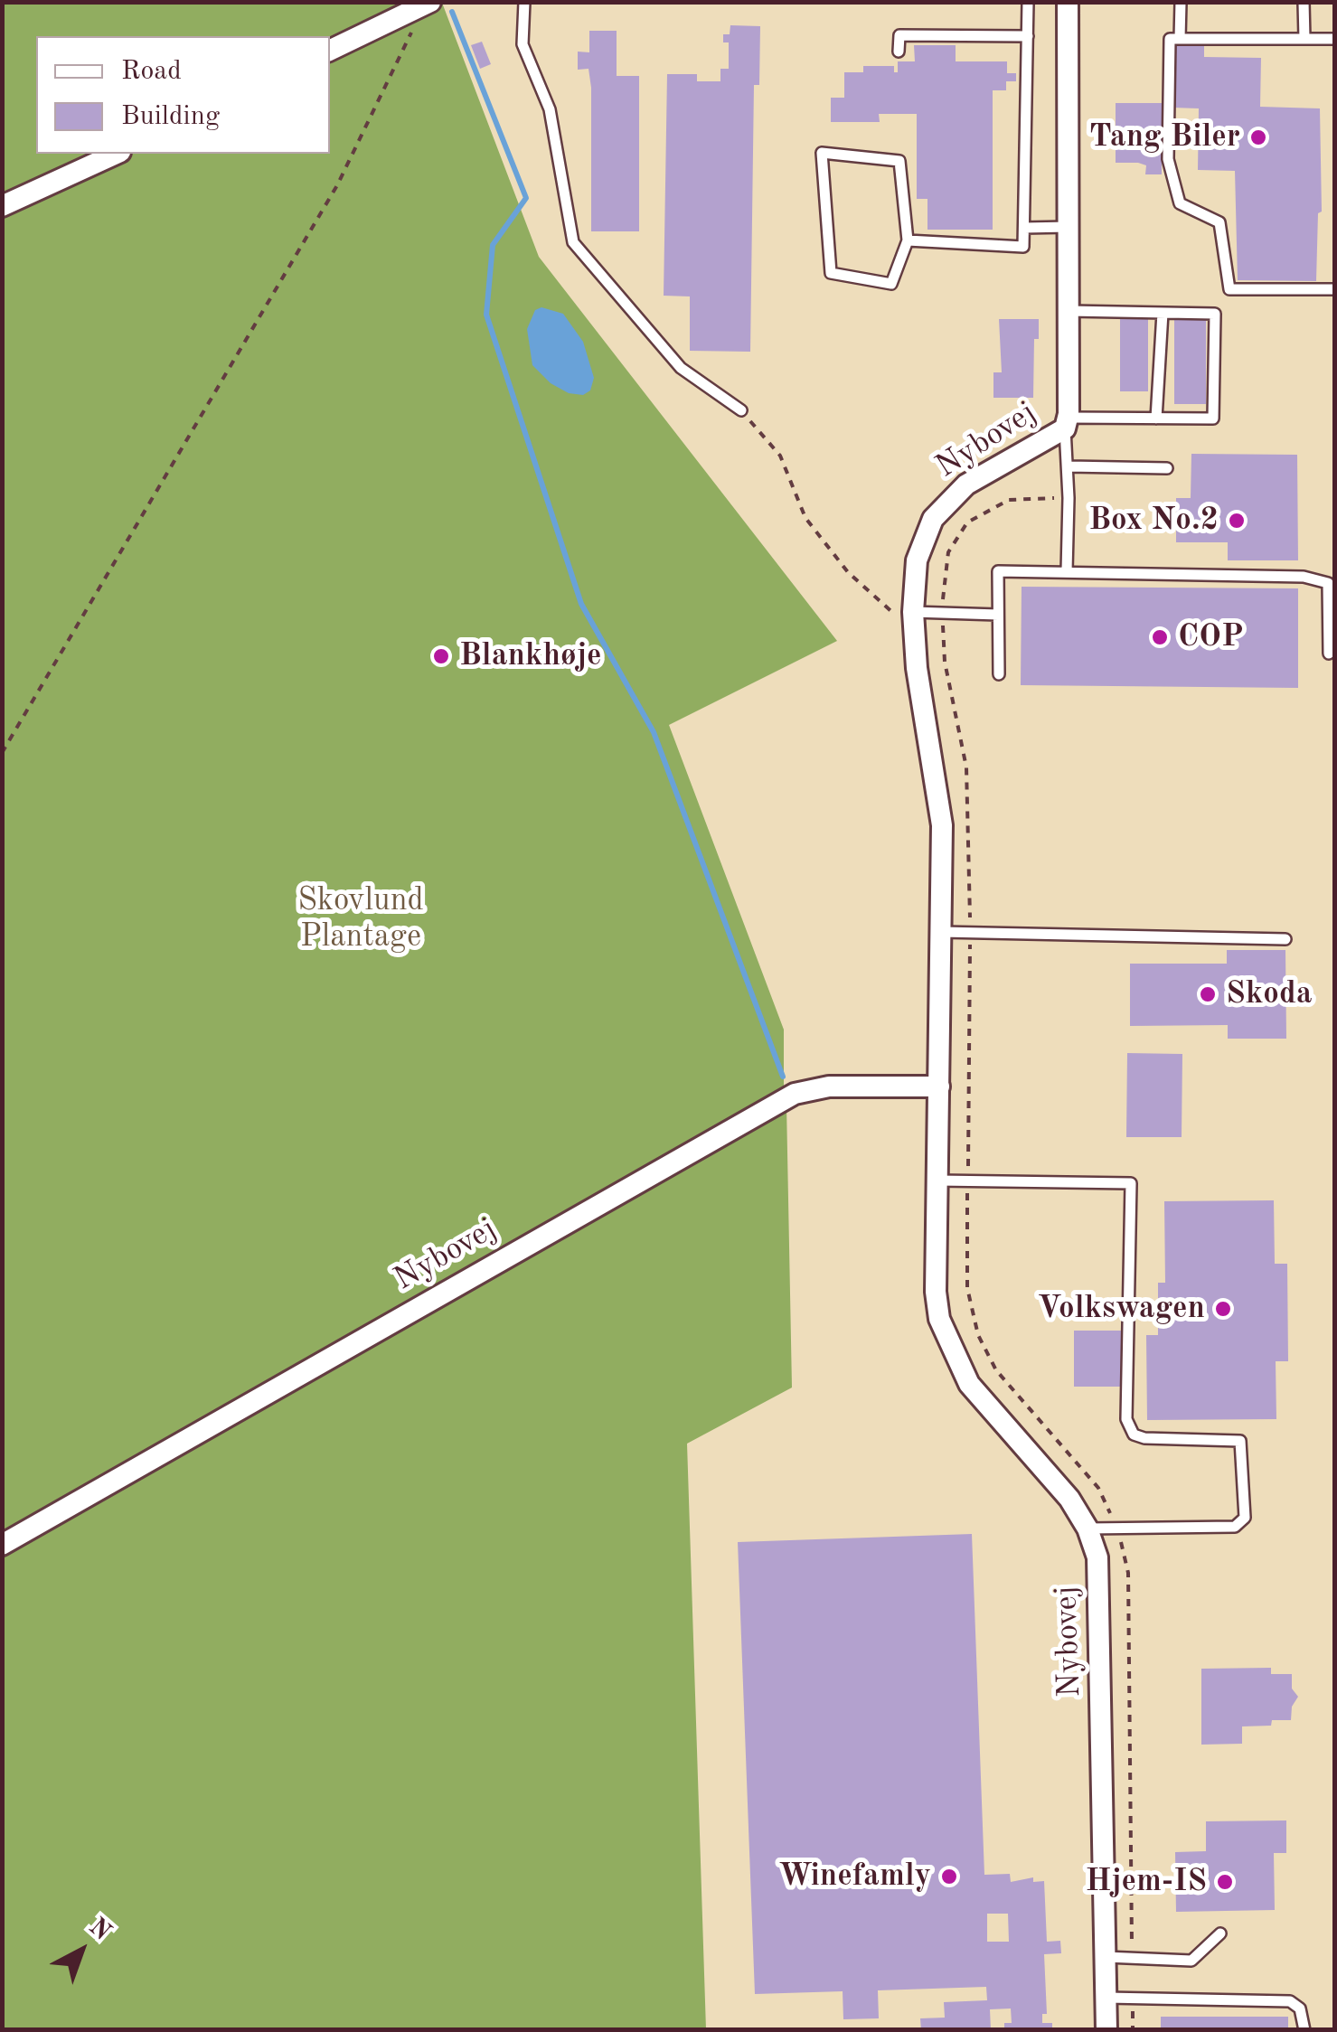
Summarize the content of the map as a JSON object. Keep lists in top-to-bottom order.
{
  "streets": {
    "street": ["Nybovej"]
  },
  "parks": ["Skovlund Plantage"],
  "places": [
    "Tang Biler",
    "Box No.2",
    "COP",
    "Blankhøje",
    "Skoda",
    "Volkswagen",
    "Winefamly",
    "Hjem-IS"
  ],
  "legend": ["Road", "Building"],
  "north": "top right"
}
